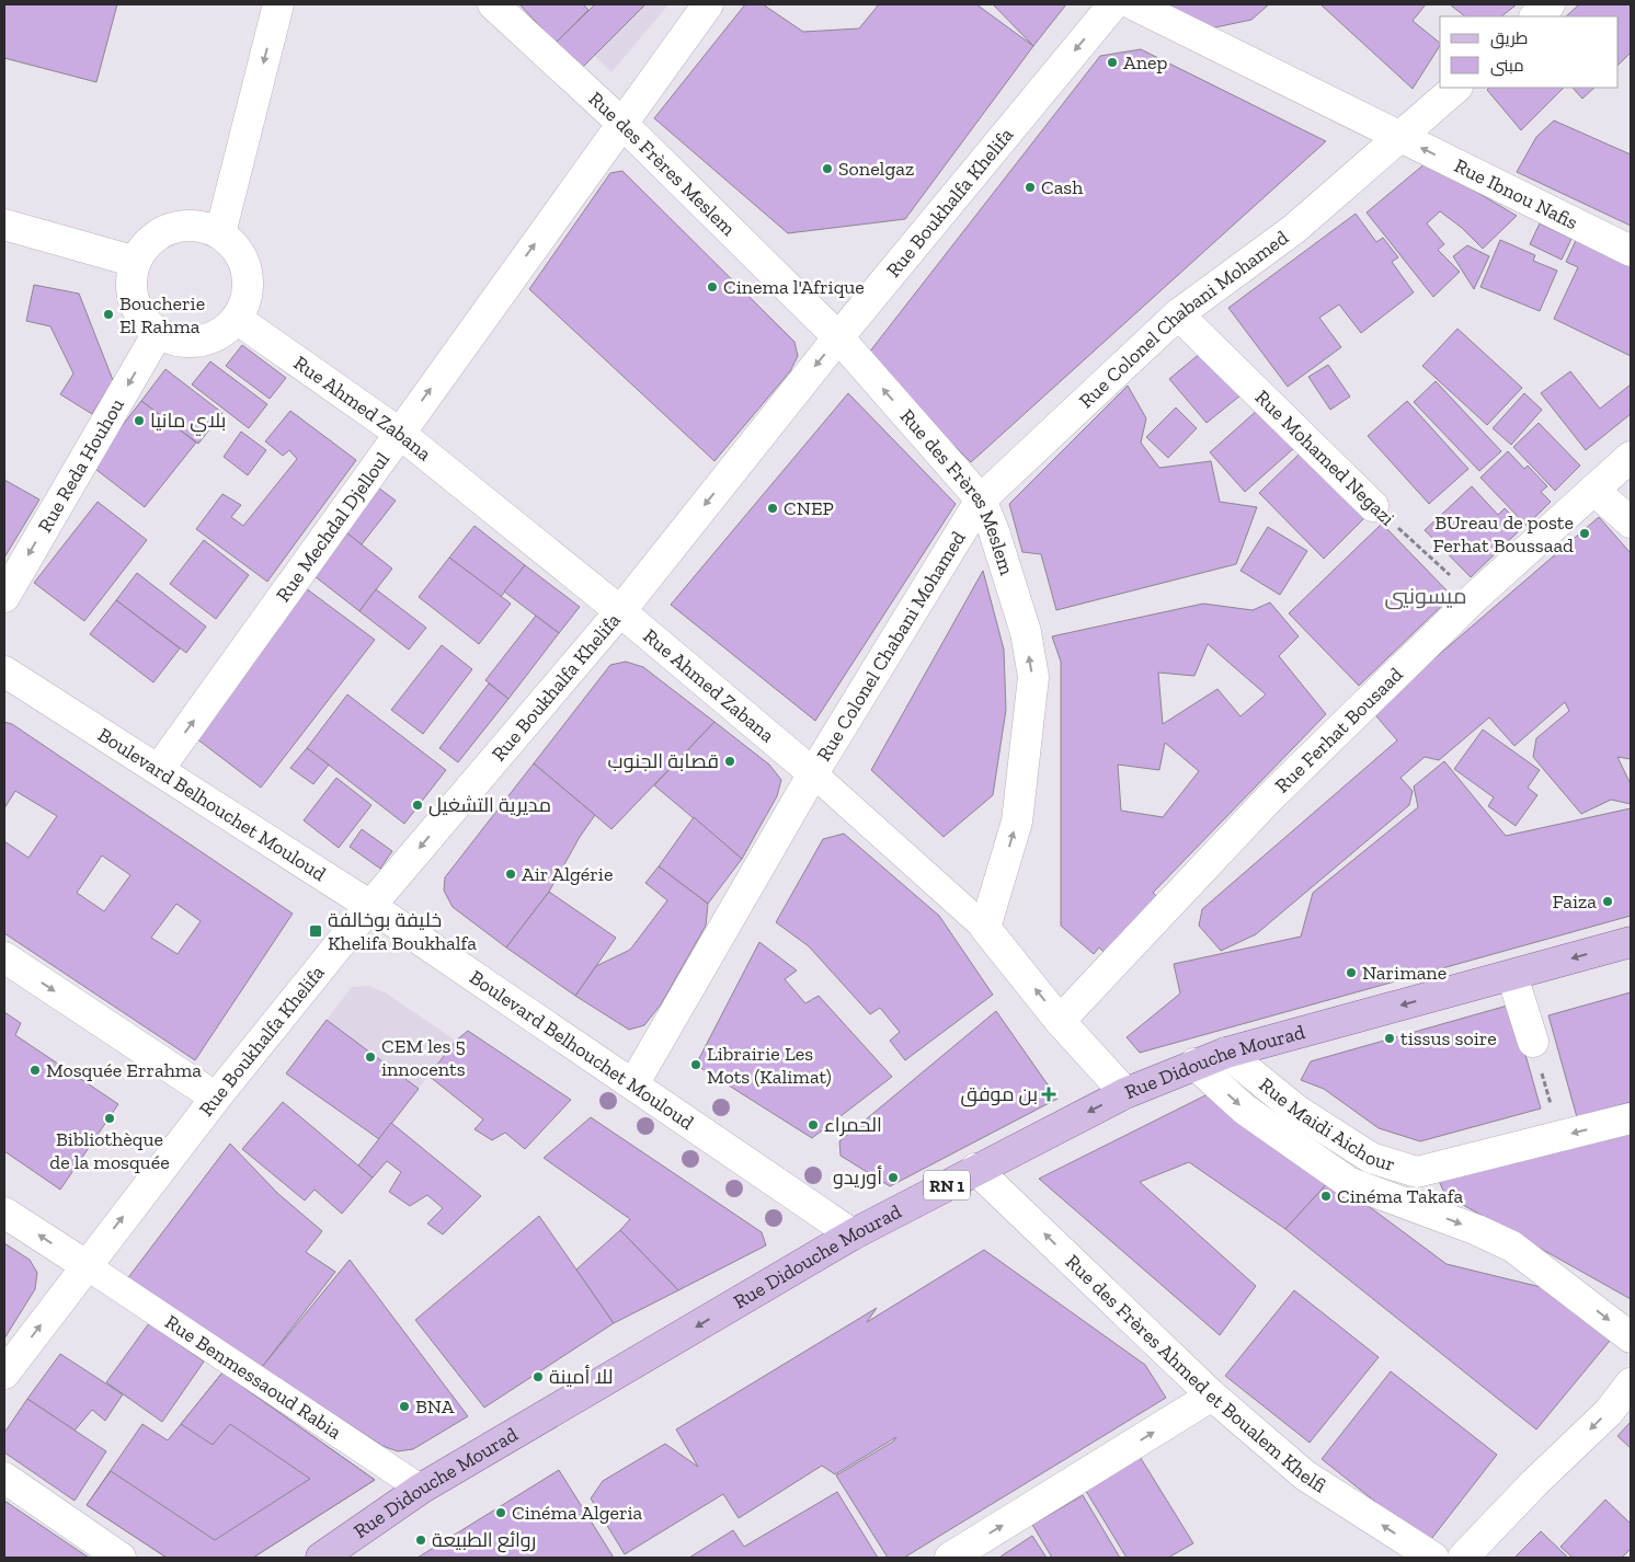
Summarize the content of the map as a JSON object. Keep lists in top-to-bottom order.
{
  "streets": {
    "main road": ["Rue Didouche Mourad", "RN 1"],
    "street": [
      "Rue des Frères Meslem",
      "Rue Ibnou Nafis",
      "Rue Boukhalfa Khelifa",
      "Rue Colonel Chabani Mohamed",
      "Rue Ahmed Zabana",
      "Rue Mohamed Negazi",
      "Rue Reda Houhou",
      "Rue Mechdal Djelloul",
      "Rue Ferhat Bousaad",
      "Boulevard Belhouchet Mouloud",
      "Rue Maidi Aichour",
      "Rue des Frères Ahmed et Boualem Khelfi",
      "Rue Benmessaoud Rabia"
    ]
  },
  "crossings": [
    ["Rue des Frères Meslem", "Rue Boukhalfa Khelifa"],
    ["Rue des Frères Meslem", "Rue Colonel Chabani Mohamed"],
    ["Rue des Frères Meslem", "Rue Ahmed Zabana"],
    ["Rue des Frères Meslem", "Rue Mechdal Djelloul"],
    ["Rue Ibnou Nafis", "Rue Colonel Chabani Mohamed"],
    ["Rue Boukhalfa Khelifa", "Rue Ahmed Zabana"],
    ["Rue Boukhalfa Khelifa", "Boulevard Belhouchet Mouloud"],
    ["Rue Boukhalfa Khelifa", "Rue Benmessaoud Rabia"],
    ["Rue Colonel Chabani Mohamed", "Rue Ahmed Zabana"],
    ["Rue Colonel Chabani Mohamed", "Rue Mohamed Negazi"],
    ["Rue Colonel Chabani Mohamed", "Boulevard Belhouchet Mouloud"],
    ["Rue Ahmed Zabana", "Rue Reda Houhou"],
    ["Rue Ahmed Zabana", "Rue Mechdal Djelloul"],
    ["Rue Mohamed Negazi", "Rue Ferhat Bousaad"],
    ["Rue Mechdal Djelloul", "Boulevard Belhouchet Mouloud"],
    ["Boulevard Belhouchet Mouloud", "Rue Didouche Mourad"],
    ["Rue Didouche Mourad", "Rue Maidi Aichour"],
    ["Rue Didouche Mourad", "Rue des Frères Ahmed et Boualem Khelfi"],
    ["Rue Didouche Mourad", "Rue Benmessaoud Rabia"]
  ],
  "one_way": [
    "Rue des Frères Meslem",
    "Rue Ibnou Nafis",
    "Rue Reda Houhou",
    "Rue Mechdal Djelloul",
    "Rue Didouche Mourad"
  ],
  "districts": ["ميسونيي"],
  "places": {
    "other": [
      "Anep",
      "Sonelgaz",
      "Cash",
      "Cinema l'Afrique",
      "Boucherie El Rahma",
      "بلاي مانيا",
      "CNEP",
      "BUreau de poste Ferhat Boussaad",
      "قصابة الجنوب",
      "مديرية التشغيل",
      "Air Algérie",
      "Faiza",
      "Narimane",
      "tissus soire",
      "CEM les 5 innocents",
      "Librairie Les Mots (Kalimat)",
      "Mosquée Errahma",
      "Bibliothèque de la mosquée",
      "الحمراء",
      "أوريدو",
      "Cinéma Takafa",
      "للا أمينة",
      "BNA",
      "Cinéma Algeria",
      "روائع الطبيعة"
    ],
    "transit": ["خليفة بوخالفة Khelifa Boukhalfa"],
    "health": ["بن موفق"]
  },
  "legend": ["طريق", "مبنى"]
}
